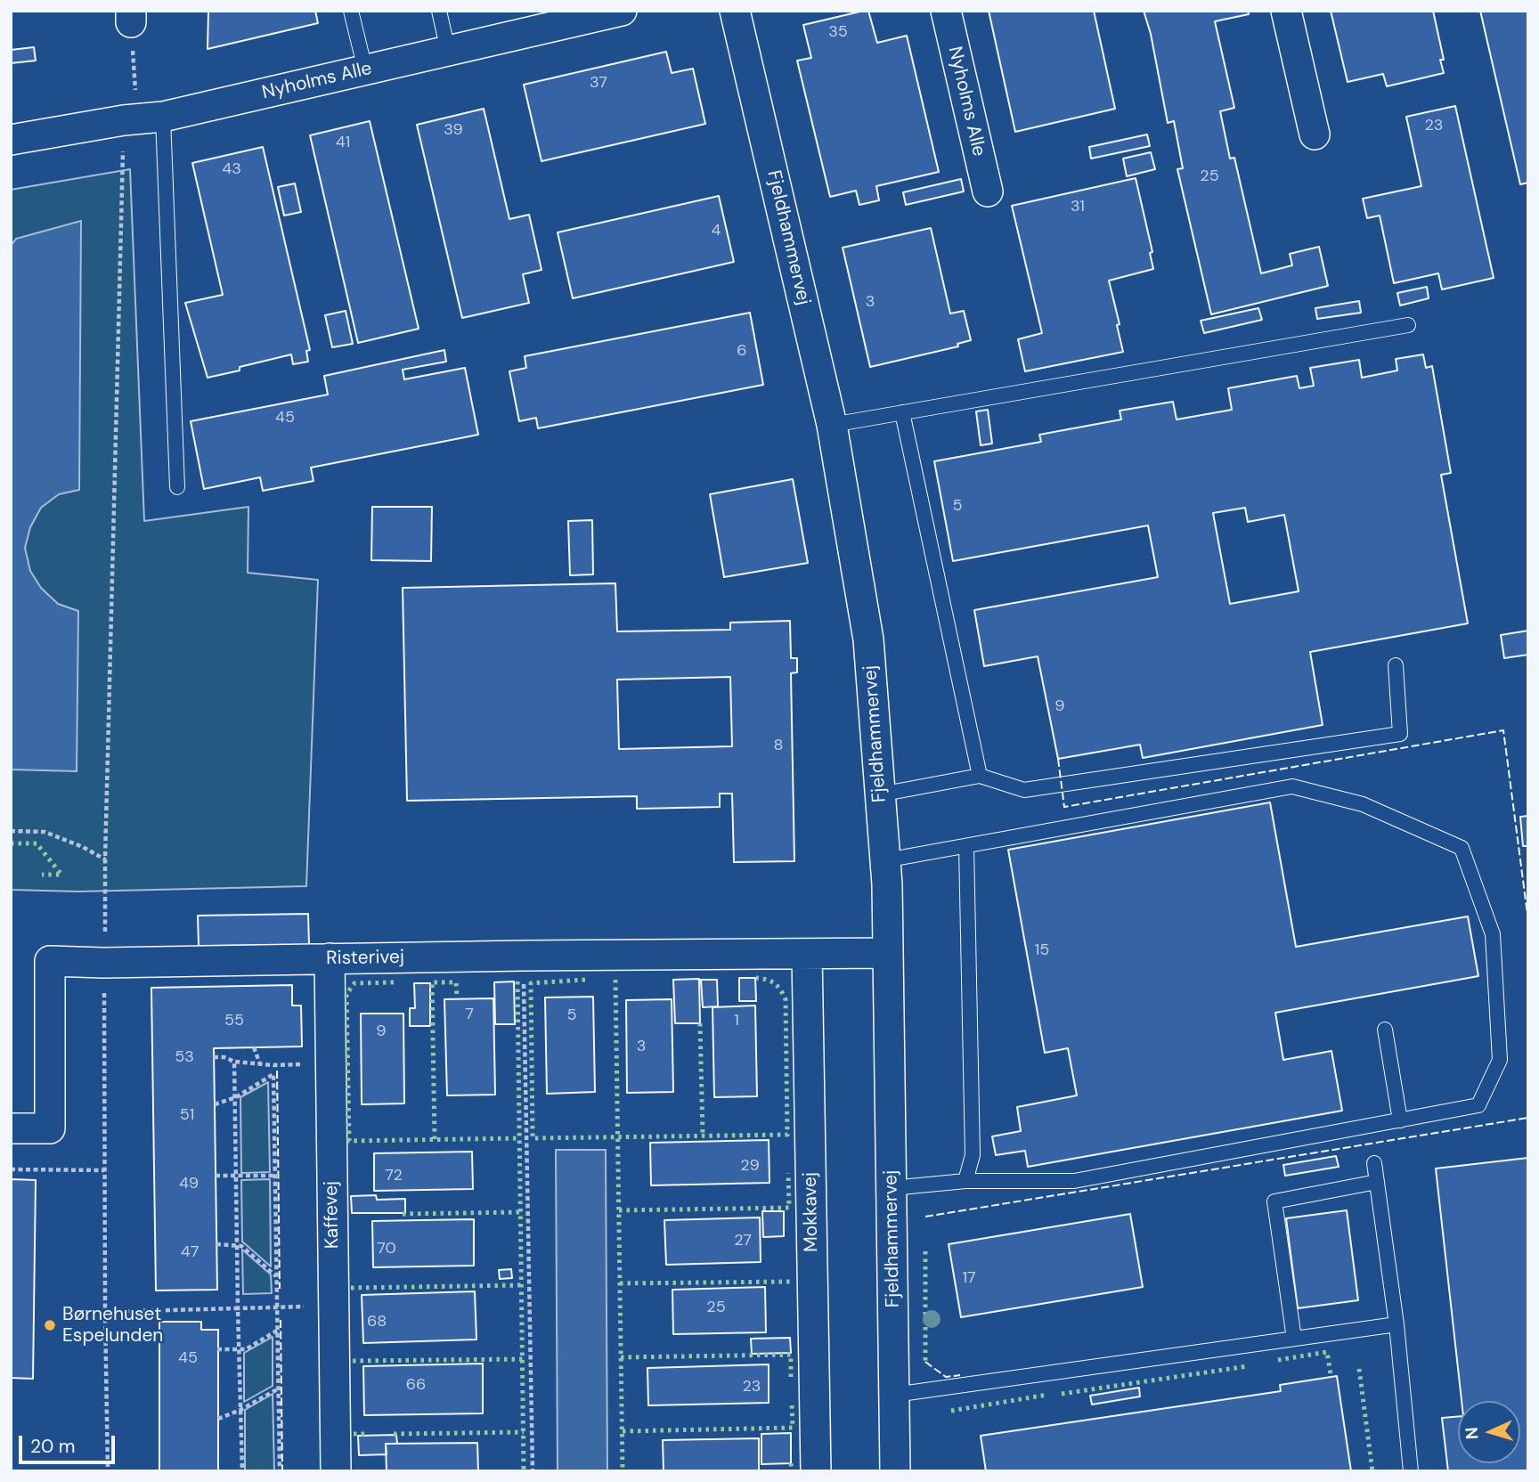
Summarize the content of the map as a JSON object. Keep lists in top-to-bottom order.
{
  "streets": {
    "street": [
      "Nyholms Alle",
      "Fjeldhammervej",
      "Risterivej",
      "Mokkavej",
      "Kaffevej"
    ]
  },
  "crossings": [
    ["Fjeldhammervej", "Risterivej"],
    ["Risterivej", "Mokkavej"],
    ["Risterivej", "Kaffevej"]
  ],
  "places": ["Børnehuset Espelunden"],
  "house_numbers": [
    "35",
    "37",
    "23",
    "39",
    "41",
    "43",
    "25",
    "31",
    "4",
    "3",
    "6",
    "45",
    "5",
    "9",
    "8",
    "15",
    "7",
    "5",
    "55",
    "1",
    "9",
    "3",
    "53",
    "51",
    "29",
    "72",
    "49",
    "27",
    "70",
    "47",
    "17",
    "25",
    "68",
    "45",
    "66",
    "23"
  ],
  "scale_bar": "20 m",
  "north": "left"
}
